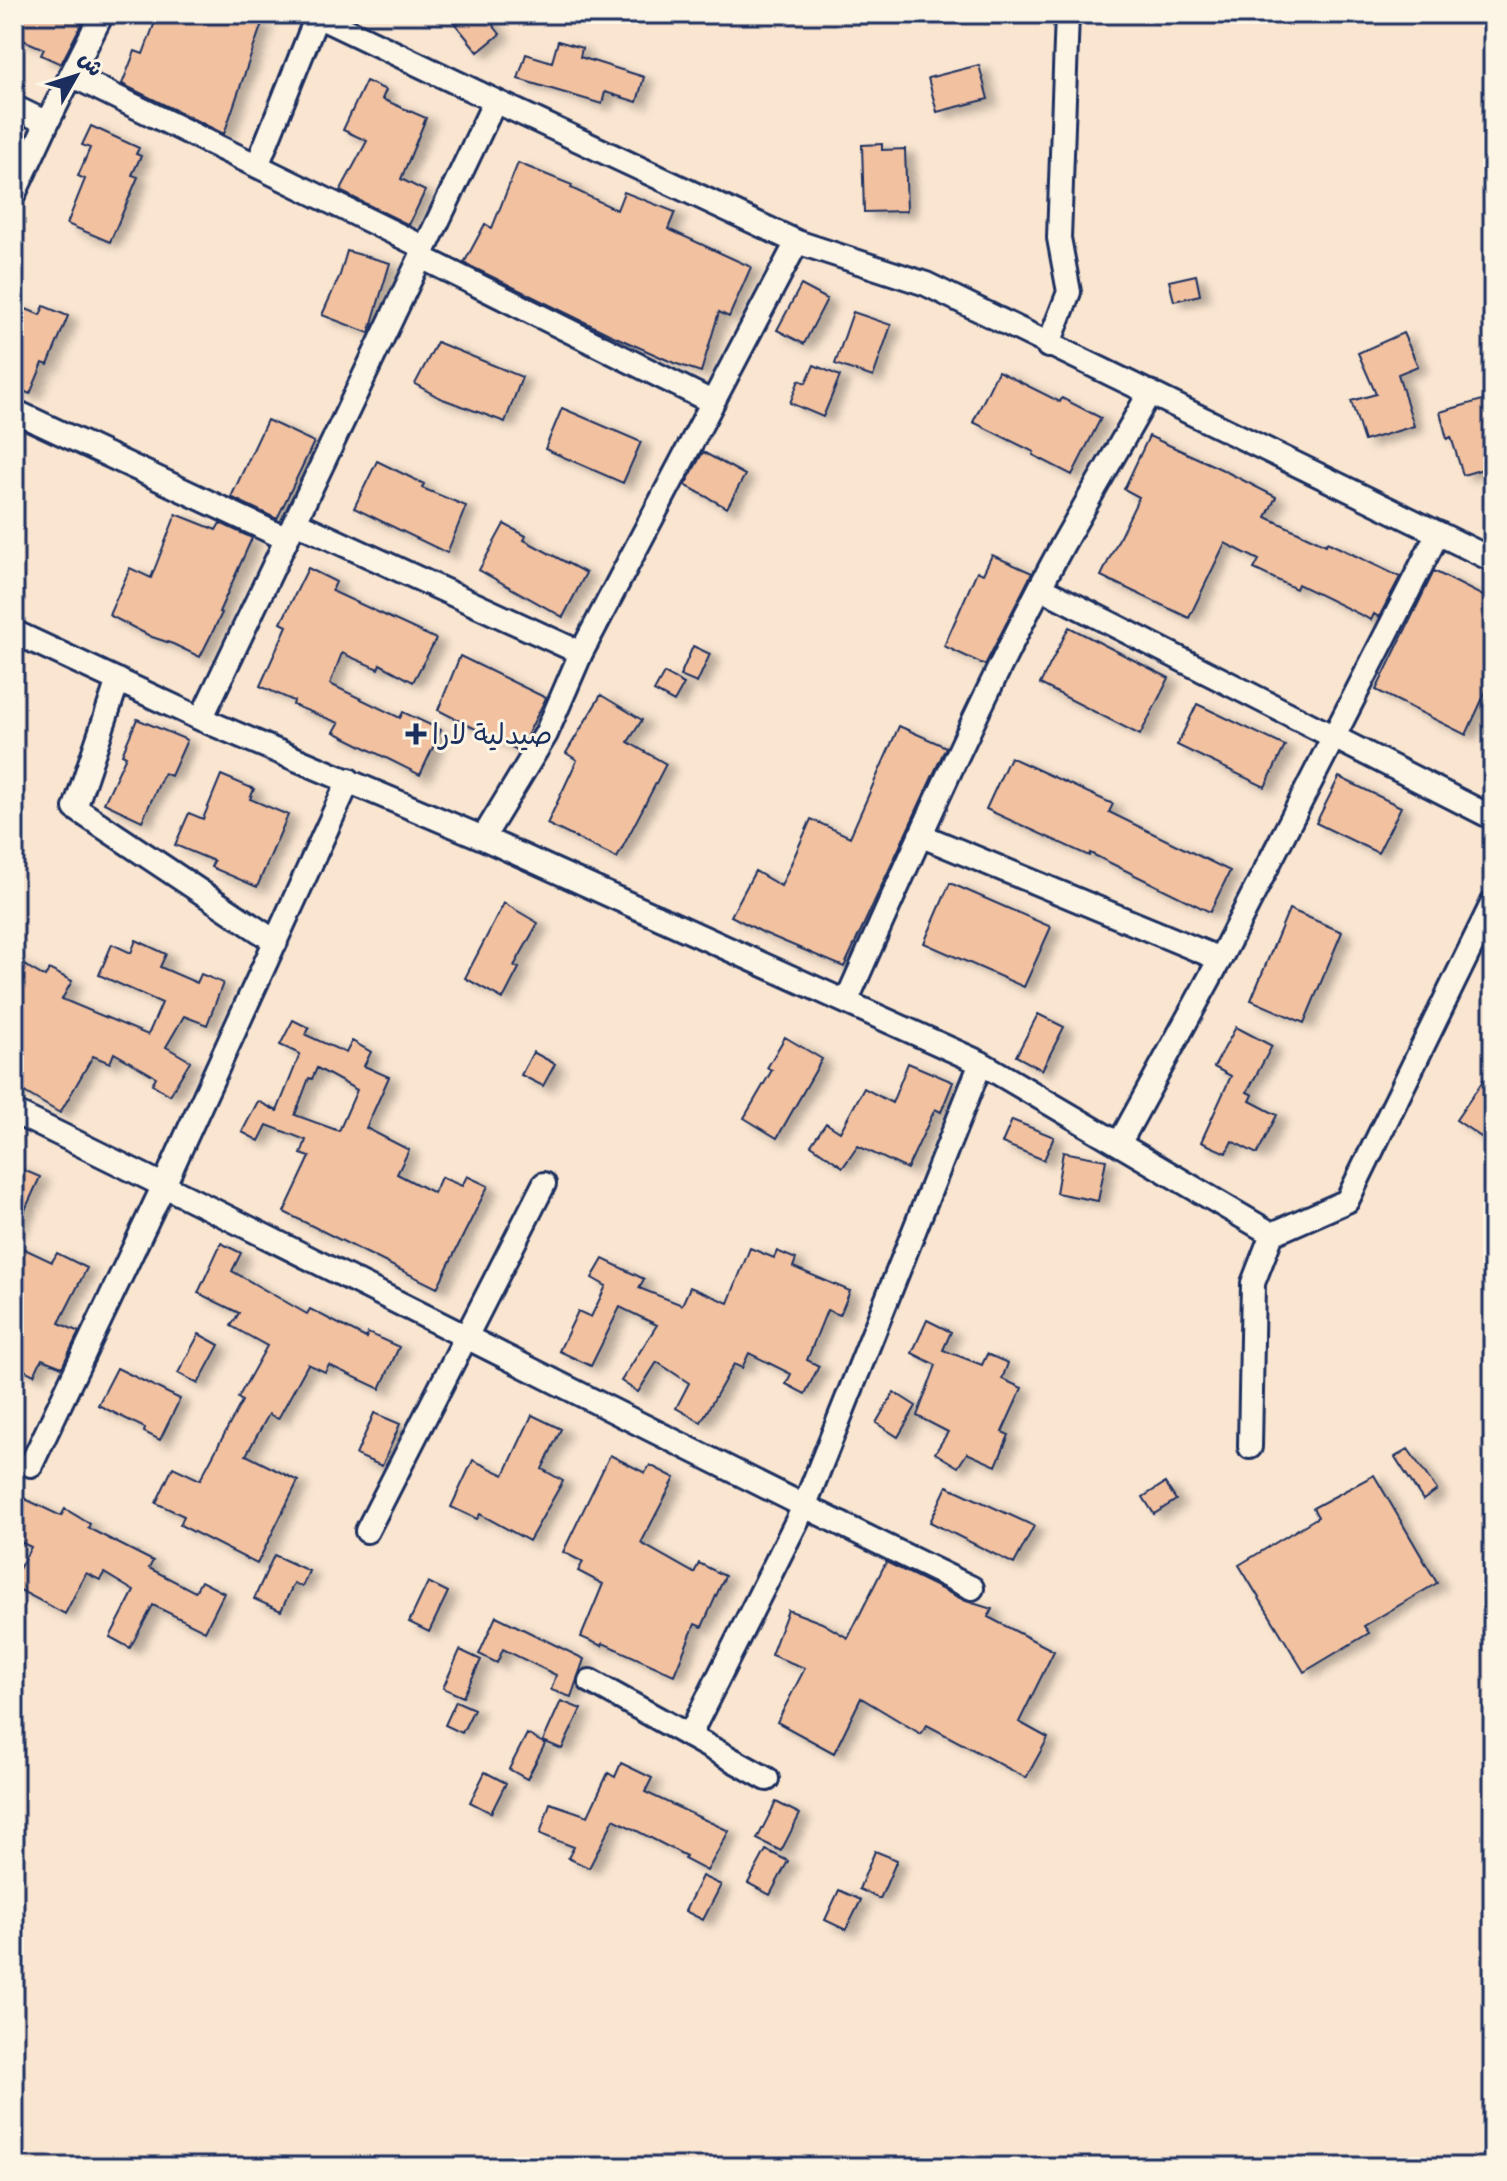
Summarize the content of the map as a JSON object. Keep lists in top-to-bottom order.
{
  "places": {
    "health": ["صيدلية لارا"]
  },
  "north": "top right"
}
